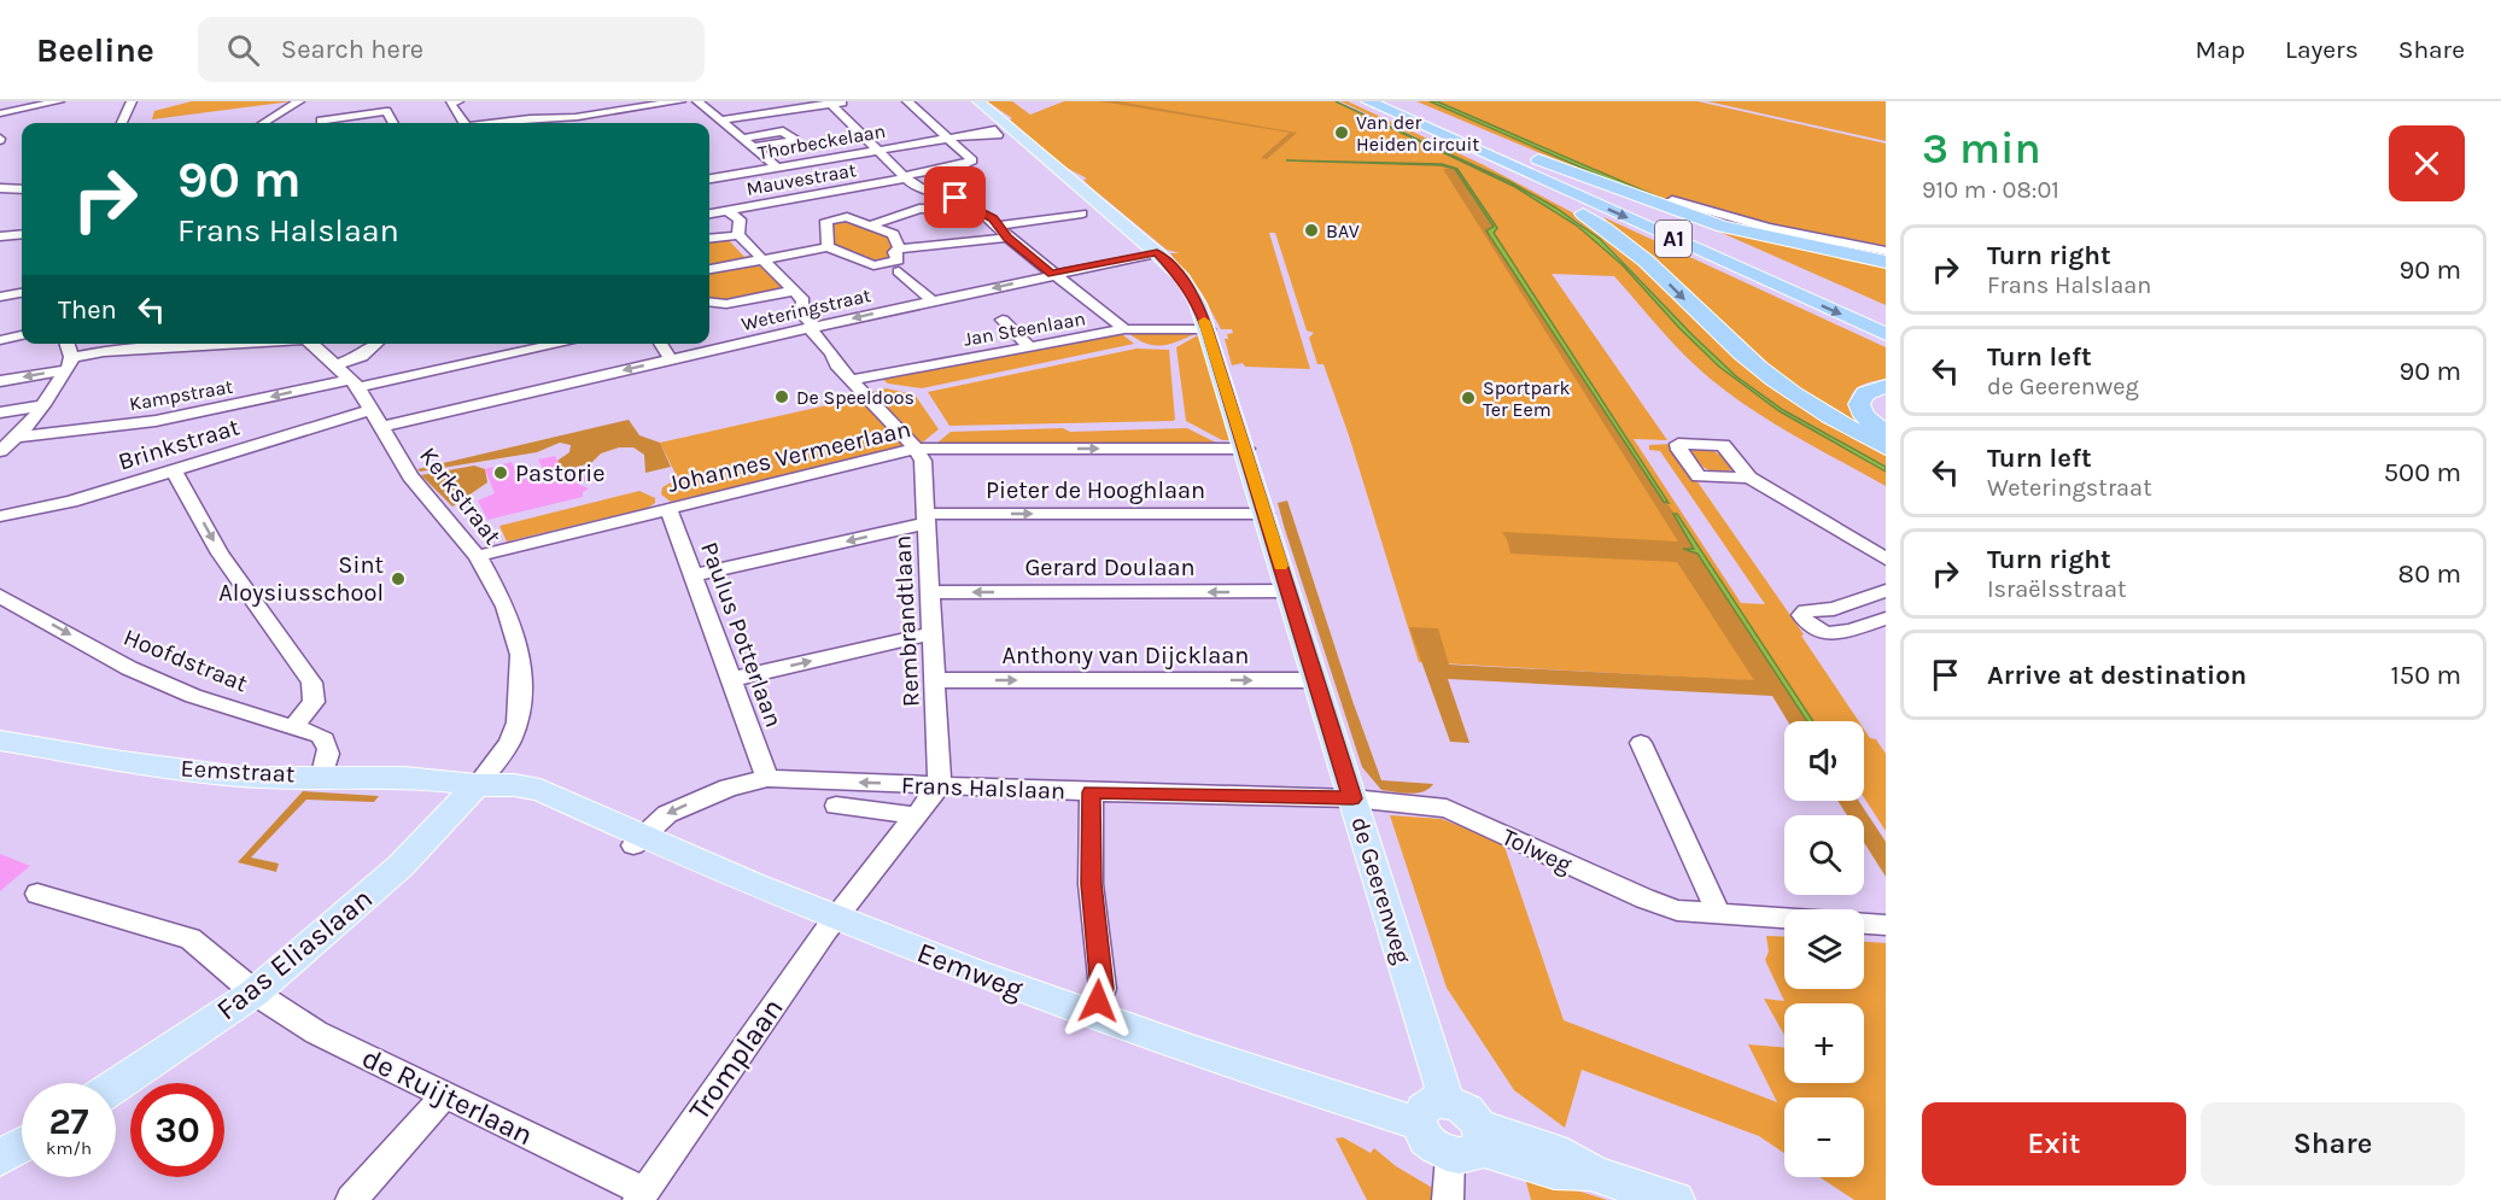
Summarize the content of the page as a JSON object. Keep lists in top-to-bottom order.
{
  "streets": {
    "highway": ["A1"],
    "main road": [
      "Eemstraat",
      "de Geerenweg",
      "Faas Eliaslaan",
      "Eemweg"
    ],
    "street": [
      "Thorbeckelaan",
      "Mauvestraat",
      "Weteringstraat",
      "Jan Steenlaan",
      "Kampstraat",
      "Brinkstraat",
      "Johannes Vermeerlaan",
      "Pieter de Hooghlaan",
      "Kerkstraat",
      "Gerard Doulaan",
      "Rembrandtlaan",
      "Paulus Potterlaan",
      "Anthony van Dijcklaan",
      "Hoofdstraat",
      "Frans Halslaan",
      "Tolweg",
      "Tromplaan",
      "de Ruijterlaan"
    ]
  },
  "crossings": [
    ["Thorbeckelaan", "Mauvestraat"],
    ["Weteringstraat", "Kerkstraat"],
    ["Weteringstraat", "Rembrandtlaan"],
    ["Weteringstraat", "de Geerenweg"],
    ["Jan Steenlaan", "Rembrandtlaan"],
    ["Jan Steenlaan", "de Geerenweg"],
    ["Kampstraat", "Kerkstraat"],
    ["Brinkstraat", "Kerkstraat"],
    ["Johannes Vermeerlaan", "Kerkstraat"],
    ["Johannes Vermeerlaan", "Rembrandtlaan"],
    ["Johannes Vermeerlaan", "Paulus Potterlaan"],
    ["Johannes Vermeerlaan", "de Geerenweg"],
    ["Pieter de Hooghlaan", "Rembrandtlaan"],
    ["Pieter de Hooghlaan", "Paulus Potterlaan"],
    ["Pieter de Hooghlaan", "de Geerenweg"],
    ["Kerkstraat", "Eemstraat"],
    ["Kerkstraat", "Faas Eliaslaan"],
    ["Kerkstraat", "Eemweg"],
    ["Gerard Doulaan", "Rembrandtlaan"],
    ["Gerard Doulaan", "de Geerenweg"],
    ["Rembrandtlaan", "Anthony van Dijcklaan"],
    ["Rembrandtlaan", "Frans Halslaan"],
    ["Paulus Potterlaan", "Frans Halslaan"],
    ["Anthony van Dijcklaan", "de Geerenweg"],
    ["Hoofdstraat", "Eemstraat"],
    ["Eemstraat", "Faas Eliaslaan"],
    ["Eemstraat", "Eemweg"],
    ["Frans Halslaan", "Tolweg"],
    ["Frans Halslaan", "de Geerenweg"],
    ["Frans Halslaan", "Eemweg"],
    ["Tolweg", "de Geerenweg"],
    ["de Geerenweg", "Eemweg"],
    ["Faas Eliaslaan", "Eemweg"],
    ["Faas Eliaslaan", "de Ruijterlaan"],
    ["Eemweg", "Tromplaan"],
    ["Tromplaan", "de Ruijterlaan"]
  ],
  "one_way": [
    "Johannes Vermeerlaan",
    "Gerard Doulaan",
    "Anthony van Dijcklaan",
    "Hoofdstraat"
  ],
  "places": [
    "Van der Heiden circuit",
    "BAV",
    "De Speeldoos",
    "Sportpark Ter Eem",
    "Pastorie",
    "Sint Aloysiusschool"
  ],
  "page": {
    "header": "Beeline",
    "search": "Search here",
    "nav": ["Map", "Layers", "Share"],
    "heading": ["3 min", "910 m · 08:01"],
    "turn": ["90 m", "Frans Halslaan"],
    "list": [
      {
        "name": "Turn right",
        "note": "Frans Halslaan",
        "value": "90 m"
      },
      {
        "name": "Turn left",
        "note": "de Geerenweg",
        "value": "90 m"
      },
      {
        "name": "Turn left",
        "note": "Weteringstraat",
        "value": "500 m"
      },
      {
        "name": "Turn right",
        "note": "Israëlsstraat",
        "value": "80 m"
      },
      {
        "name": "Arrive at destination",
        "value": "150 m"
      }
    ],
    "then": "Then",
    "map_buttons": ["+", "−"],
    "speed": "27 km/h",
    "limit": "30",
    "buttons": ["Exit", "Share"]
  }
}
